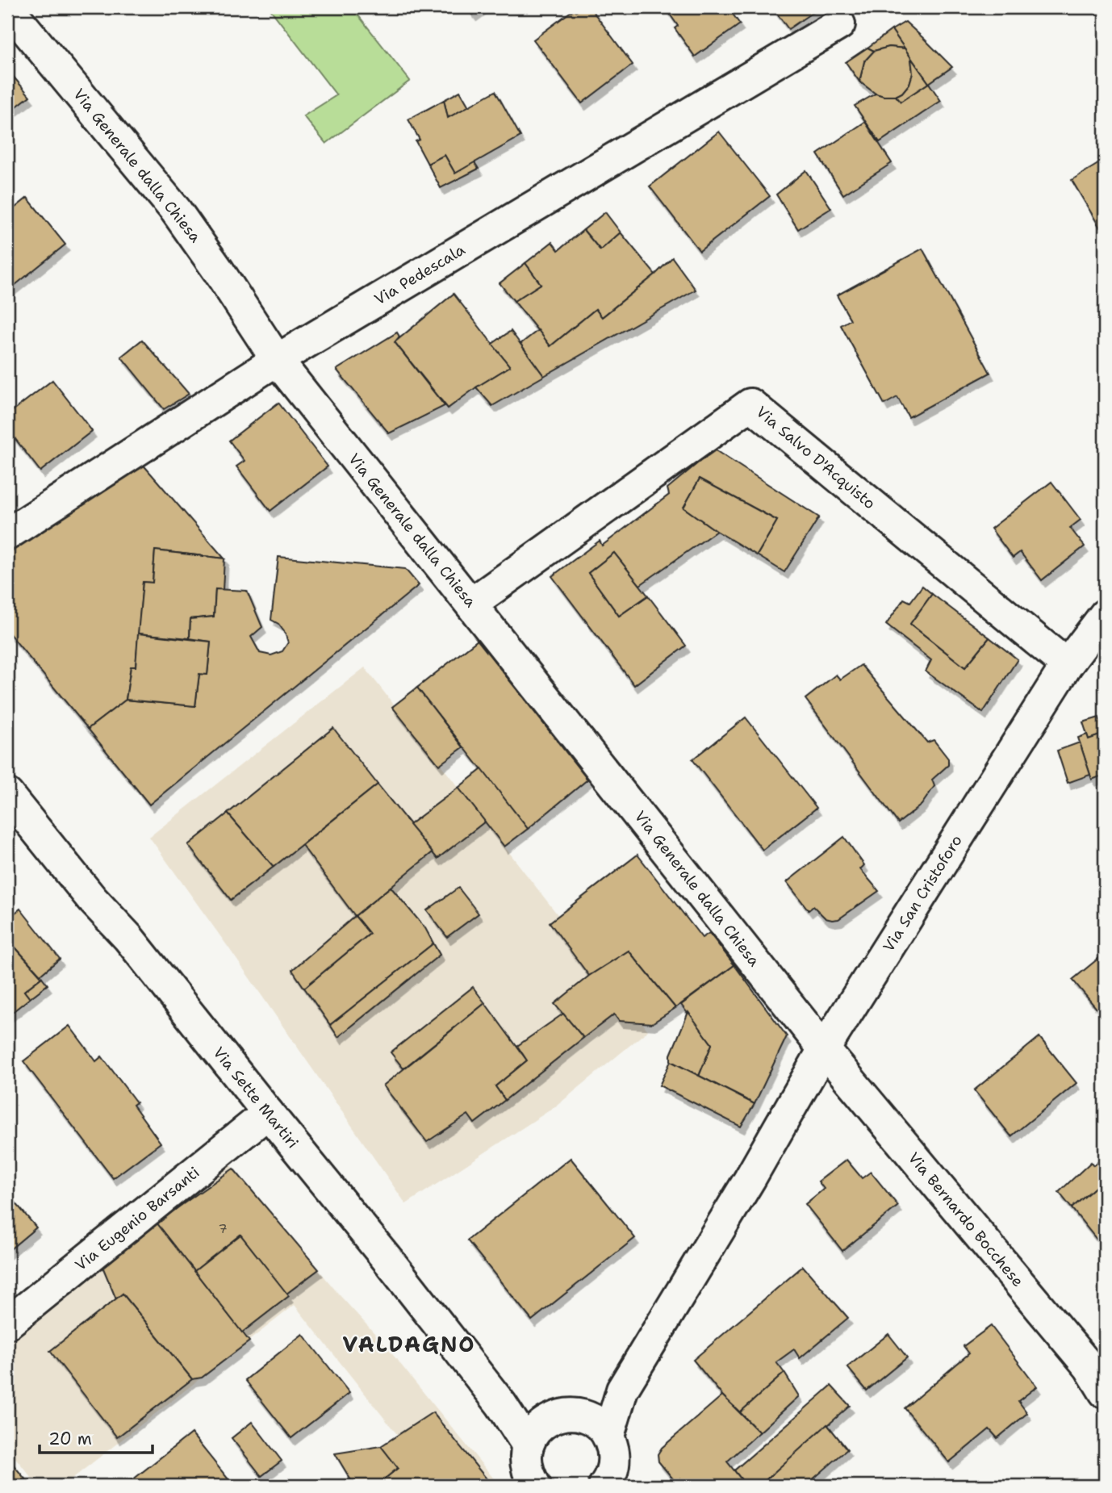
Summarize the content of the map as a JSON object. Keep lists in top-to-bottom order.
{
  "streets": {
    "street": [
      "Via Generale dalla Chiesa",
      "Via Pedescala",
      "Via Salvo D'Acquisto",
      "Via San Cristoforo",
      "Via Sette Martiri",
      "Via Eugenio Barsanti",
      "Via Bernardo Bocchese"
    ]
  },
  "crossings": [
    ["Via Generale dalla Chiesa", "Via Pedescala"],
    ["Via Generale dalla Chiesa", "Via Salvo D'Acquisto"],
    ["Via Generale dalla Chiesa", "Via San Cristoforo"],
    ["Via Generale dalla Chiesa", "Via Bernardo Bocchese"],
    ["Via Salvo D'Acquisto", "Via San Cristoforo"],
    ["Via San Cristoforo", "Via Bernardo Bocchese"],
    ["Via Sette Martiri", "Via Eugenio Barsanti"]
  ],
  "districts": ["VALDAGNO"],
  "house_numbers": ["7"],
  "scale_bar": "20 m"
}
